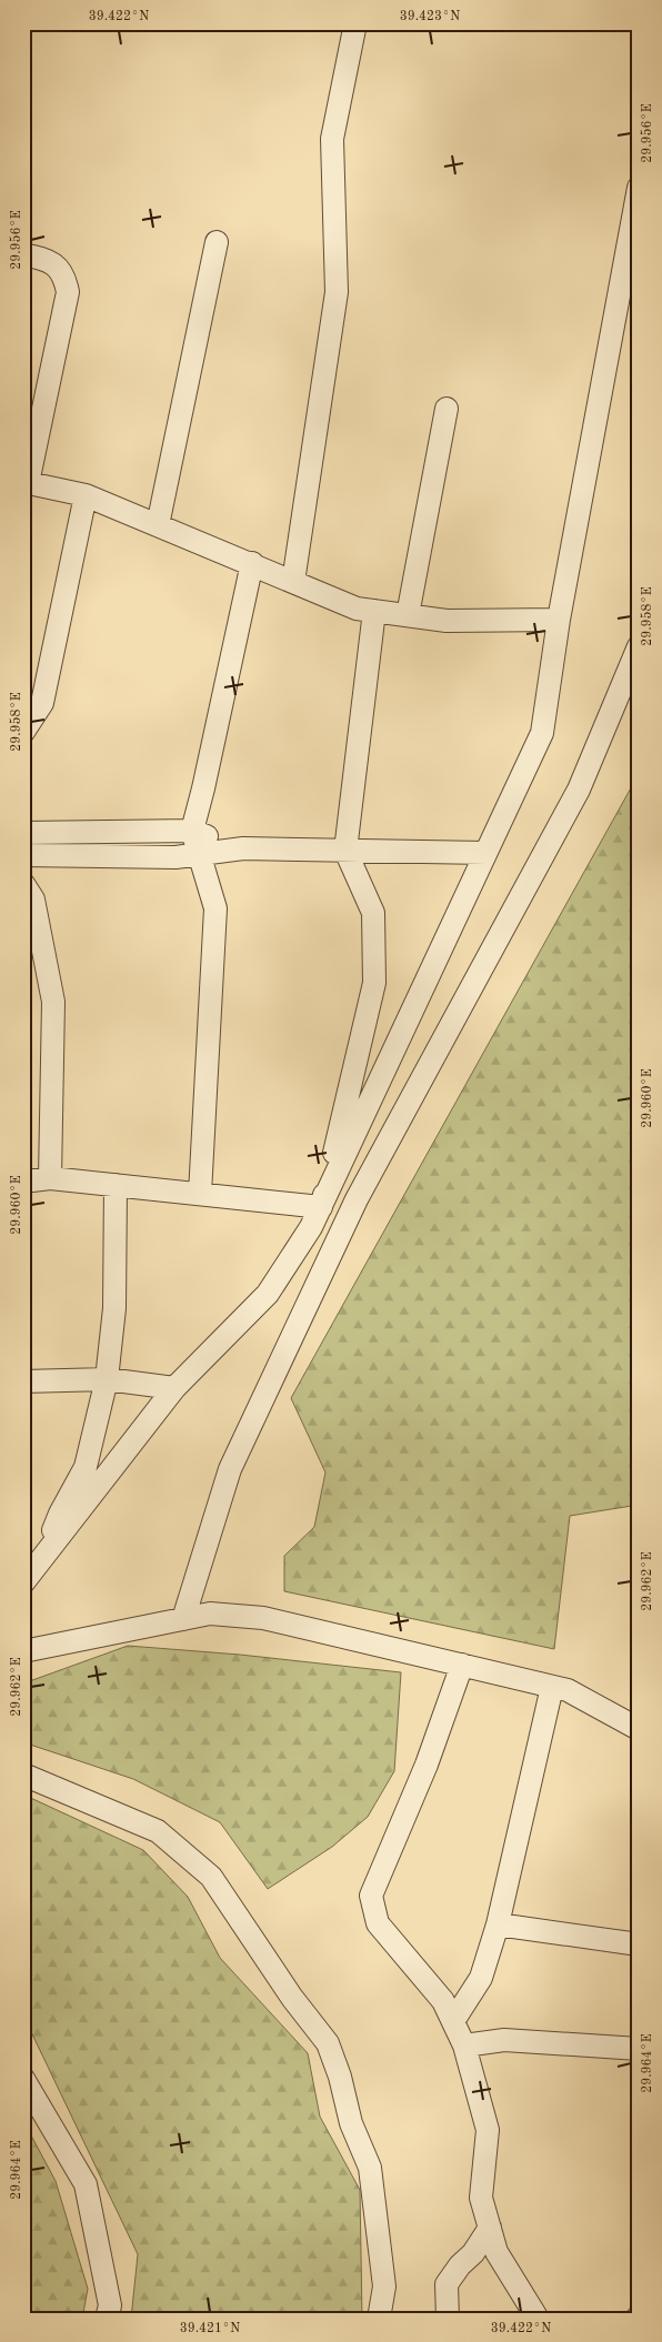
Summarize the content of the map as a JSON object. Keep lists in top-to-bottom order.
{
  "coordinates": [
    "39.422°N",
    "39.423°N",
    "29.956°E",
    "29.958°E",
    "29.960°E",
    "29.962°E",
    "29.964°E",
    "39.421°N"
  ]
}
